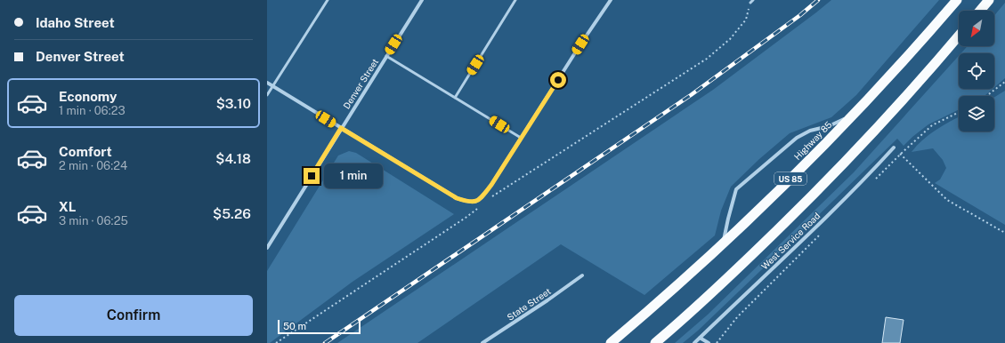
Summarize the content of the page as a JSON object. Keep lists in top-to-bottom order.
{
  "streets": {
    "highway": ["Highway 85", "US 85"],
    "street": ["Denver Street", "West Service Road", "State Street"]
  },
  "scale_bar": "50 m",
  "north": "bottom left",
  "page": {
    "banner": ["Idaho Street", "Denver Street"],
    "list": [
      {
        "name": "Economy",
        "note": "1 min · 06:23",
        "value": "$3.10"
      },
      {
        "name": "Comfort",
        "note": "2 min · 06:24",
        "value": "$4.18"
      },
      {
        "name": "XL",
        "note": "3 min · 06:25",
        "value": "$5.26"
      }
    ],
    "bubble": "1 min",
    "buttons": "Confirm",
    "scale": "50 m"
  }
}
